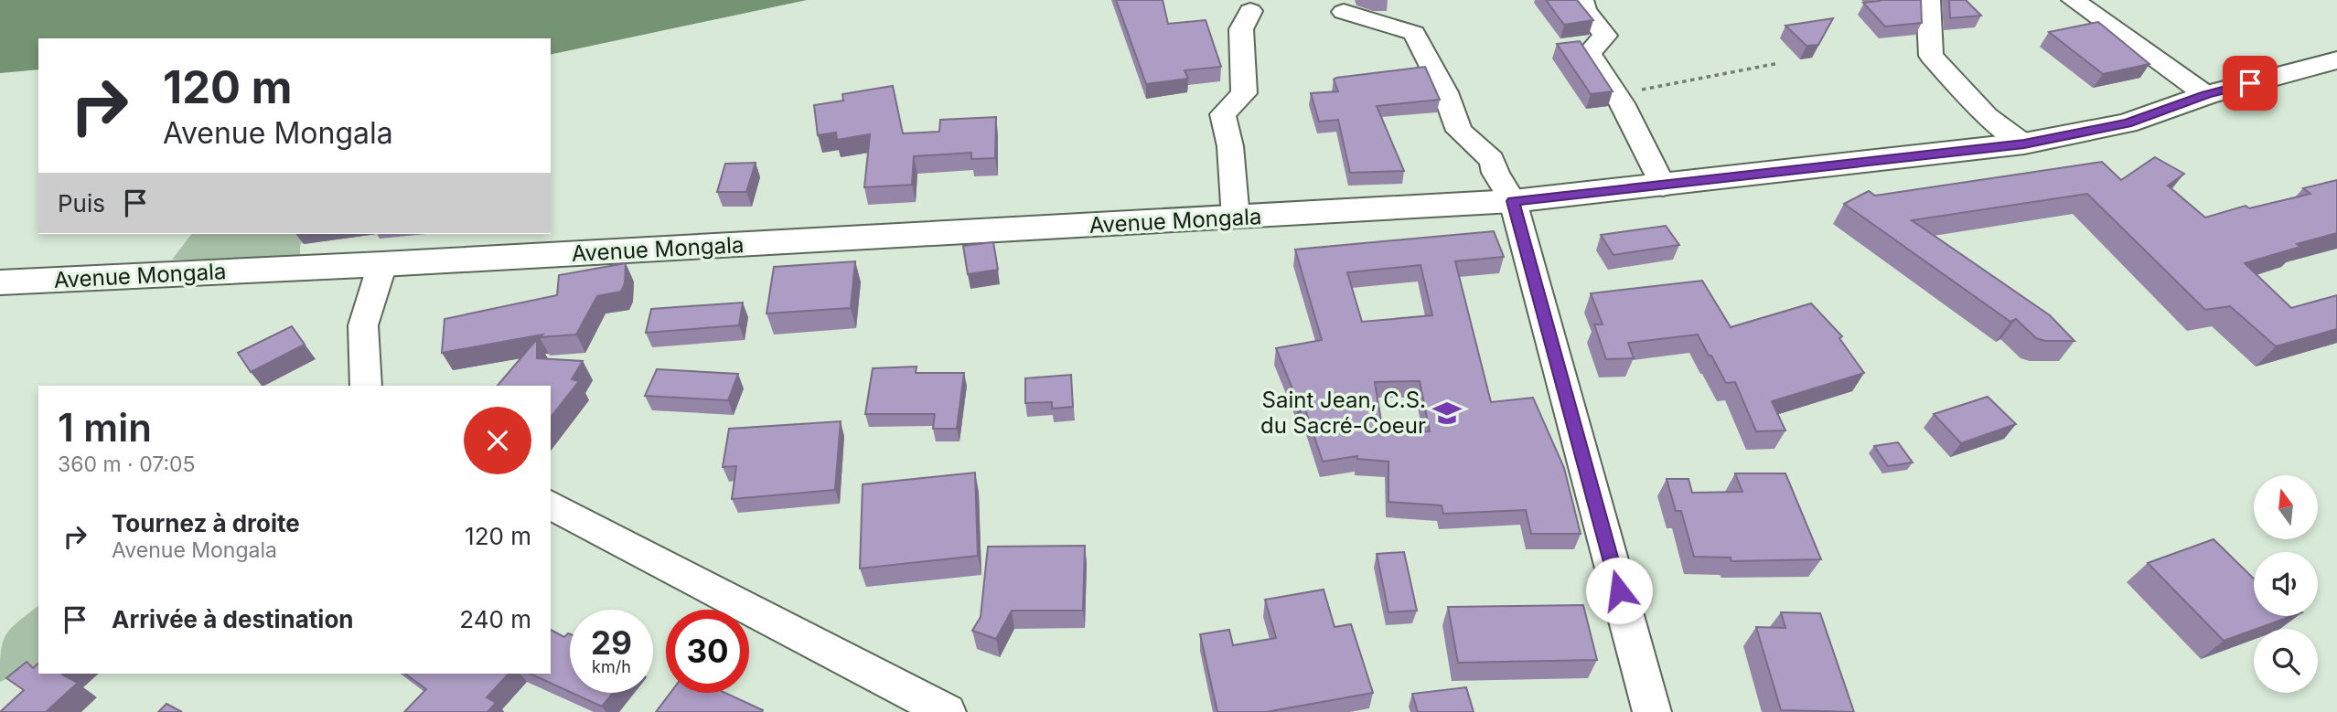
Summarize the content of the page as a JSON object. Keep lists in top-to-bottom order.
{
  "streets": {
    "street": ["Avenue Mongala"]
  },
  "places": {
    "school or university": ["Saint Jean, C.S. du Sacré-Coeur"]
  },
  "north": "top",
  "page": {
    "turn": ["120 m", "Avenue Mongala"],
    "then": "Puis",
    "heading": ["1 min", "360 m · 07:05"],
    "list": [
      {
        "name": "Tournez à droite",
        "note": "Avenue Mongala",
        "value": "120 m"
      },
      {
        "name": "Arrivée à destination",
        "value": "240 m"
      }
    ],
    "speed": "29 km/h",
    "limit": "30"
  }
}
